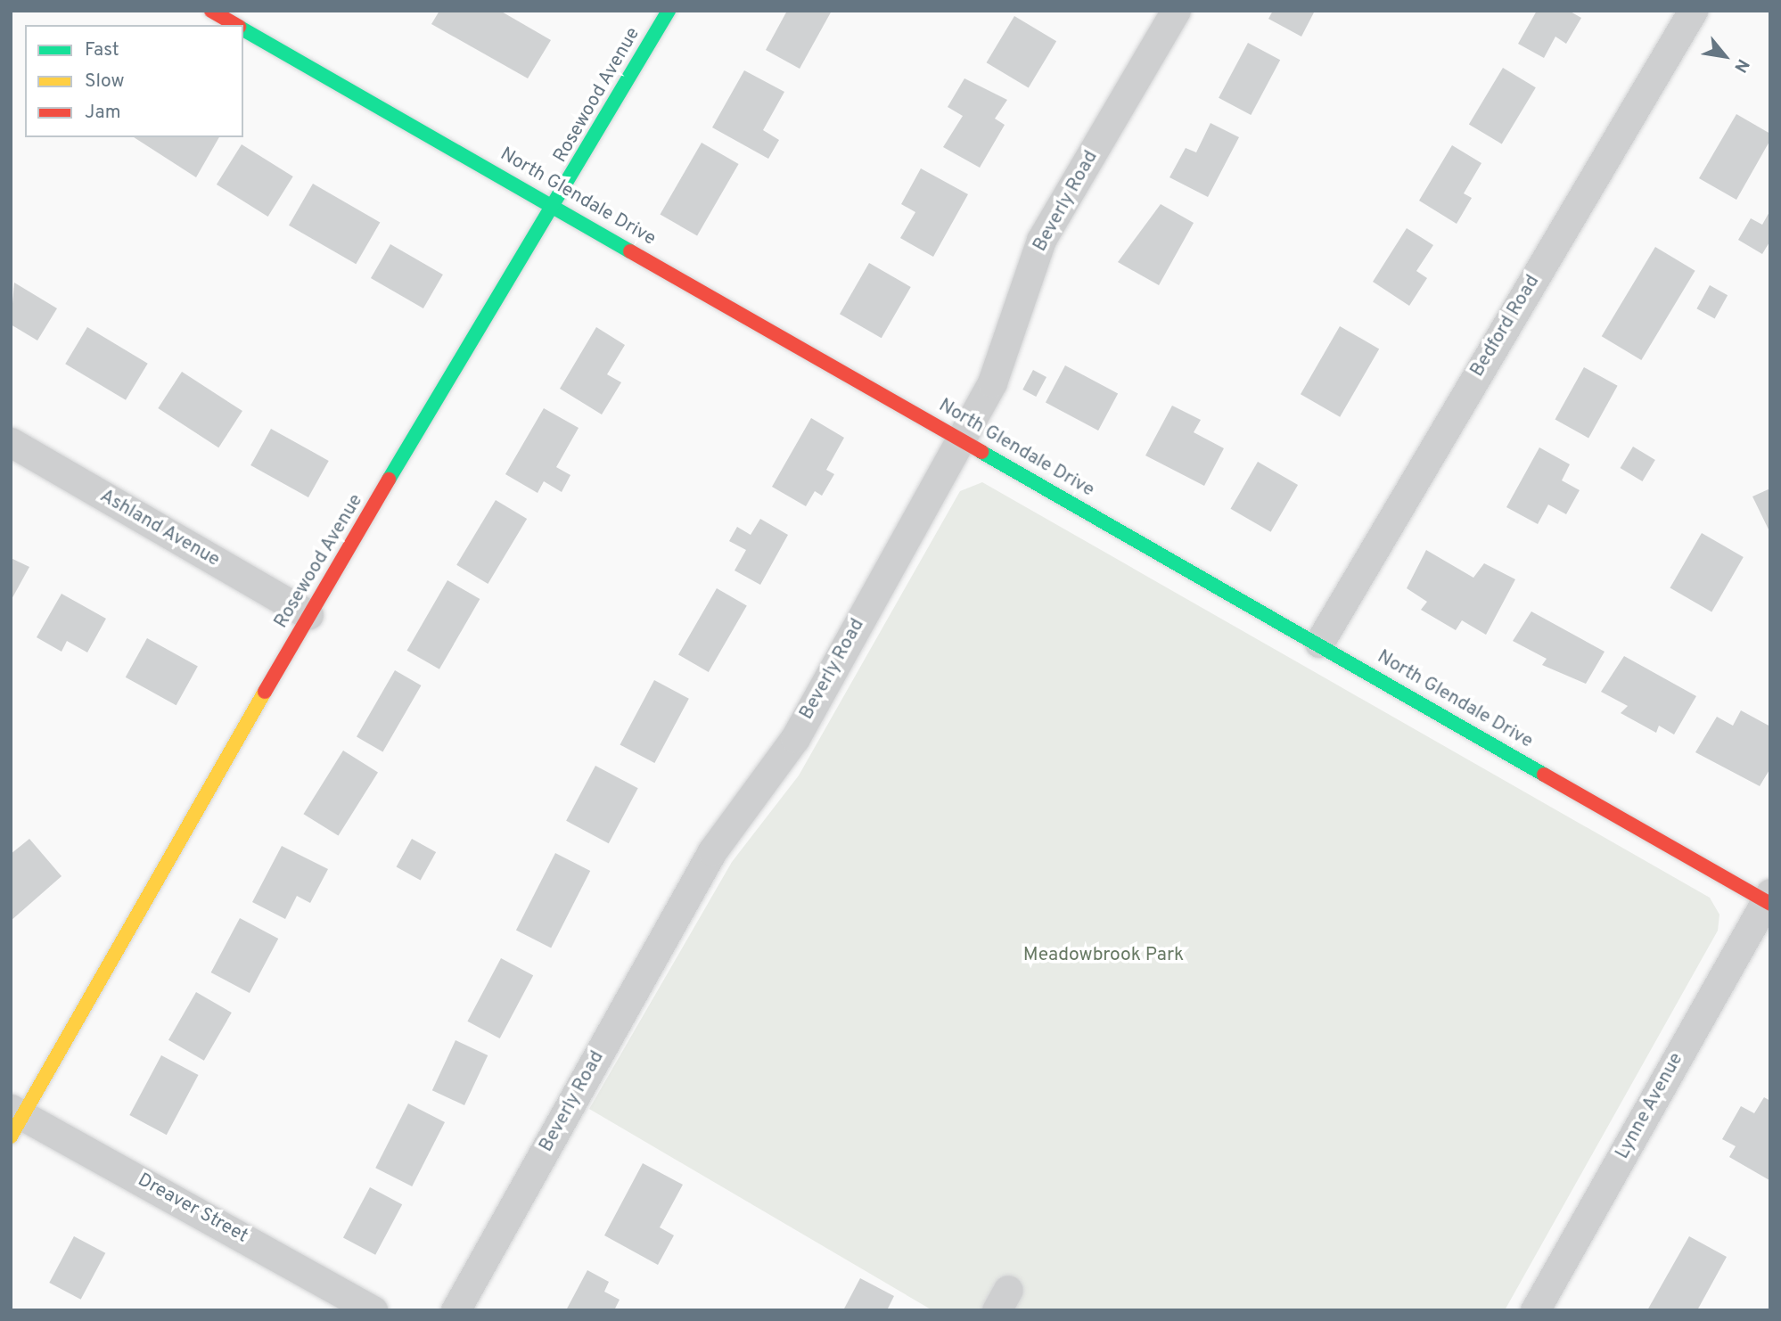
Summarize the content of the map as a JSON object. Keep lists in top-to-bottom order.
{
  "streets": {
    "street": [
      "Rosewood Avenue",
      "North Glendale Drive",
      "Beverly Road",
      "Bedford Road",
      "Ashland Avenue",
      "Lynne Avenue",
      "Dreaver Street"
    ]
  },
  "crossings": [
    ["Rosewood Avenue", "North Glendale Drive"],
    ["Rosewood Avenue", "Ashland Avenue"],
    ["Rosewood Avenue", "Dreaver Street"],
    ["North Glendale Drive", "Beverly Road"],
    ["North Glendale Drive", "Bedford Road"],
    ["North Glendale Drive", "Lynne Avenue"]
  ],
  "parks": ["Meadowbrook Park"],
  "legend": ["Fast", "Slow", "Jam"],
  "north": "bottom right"
}
